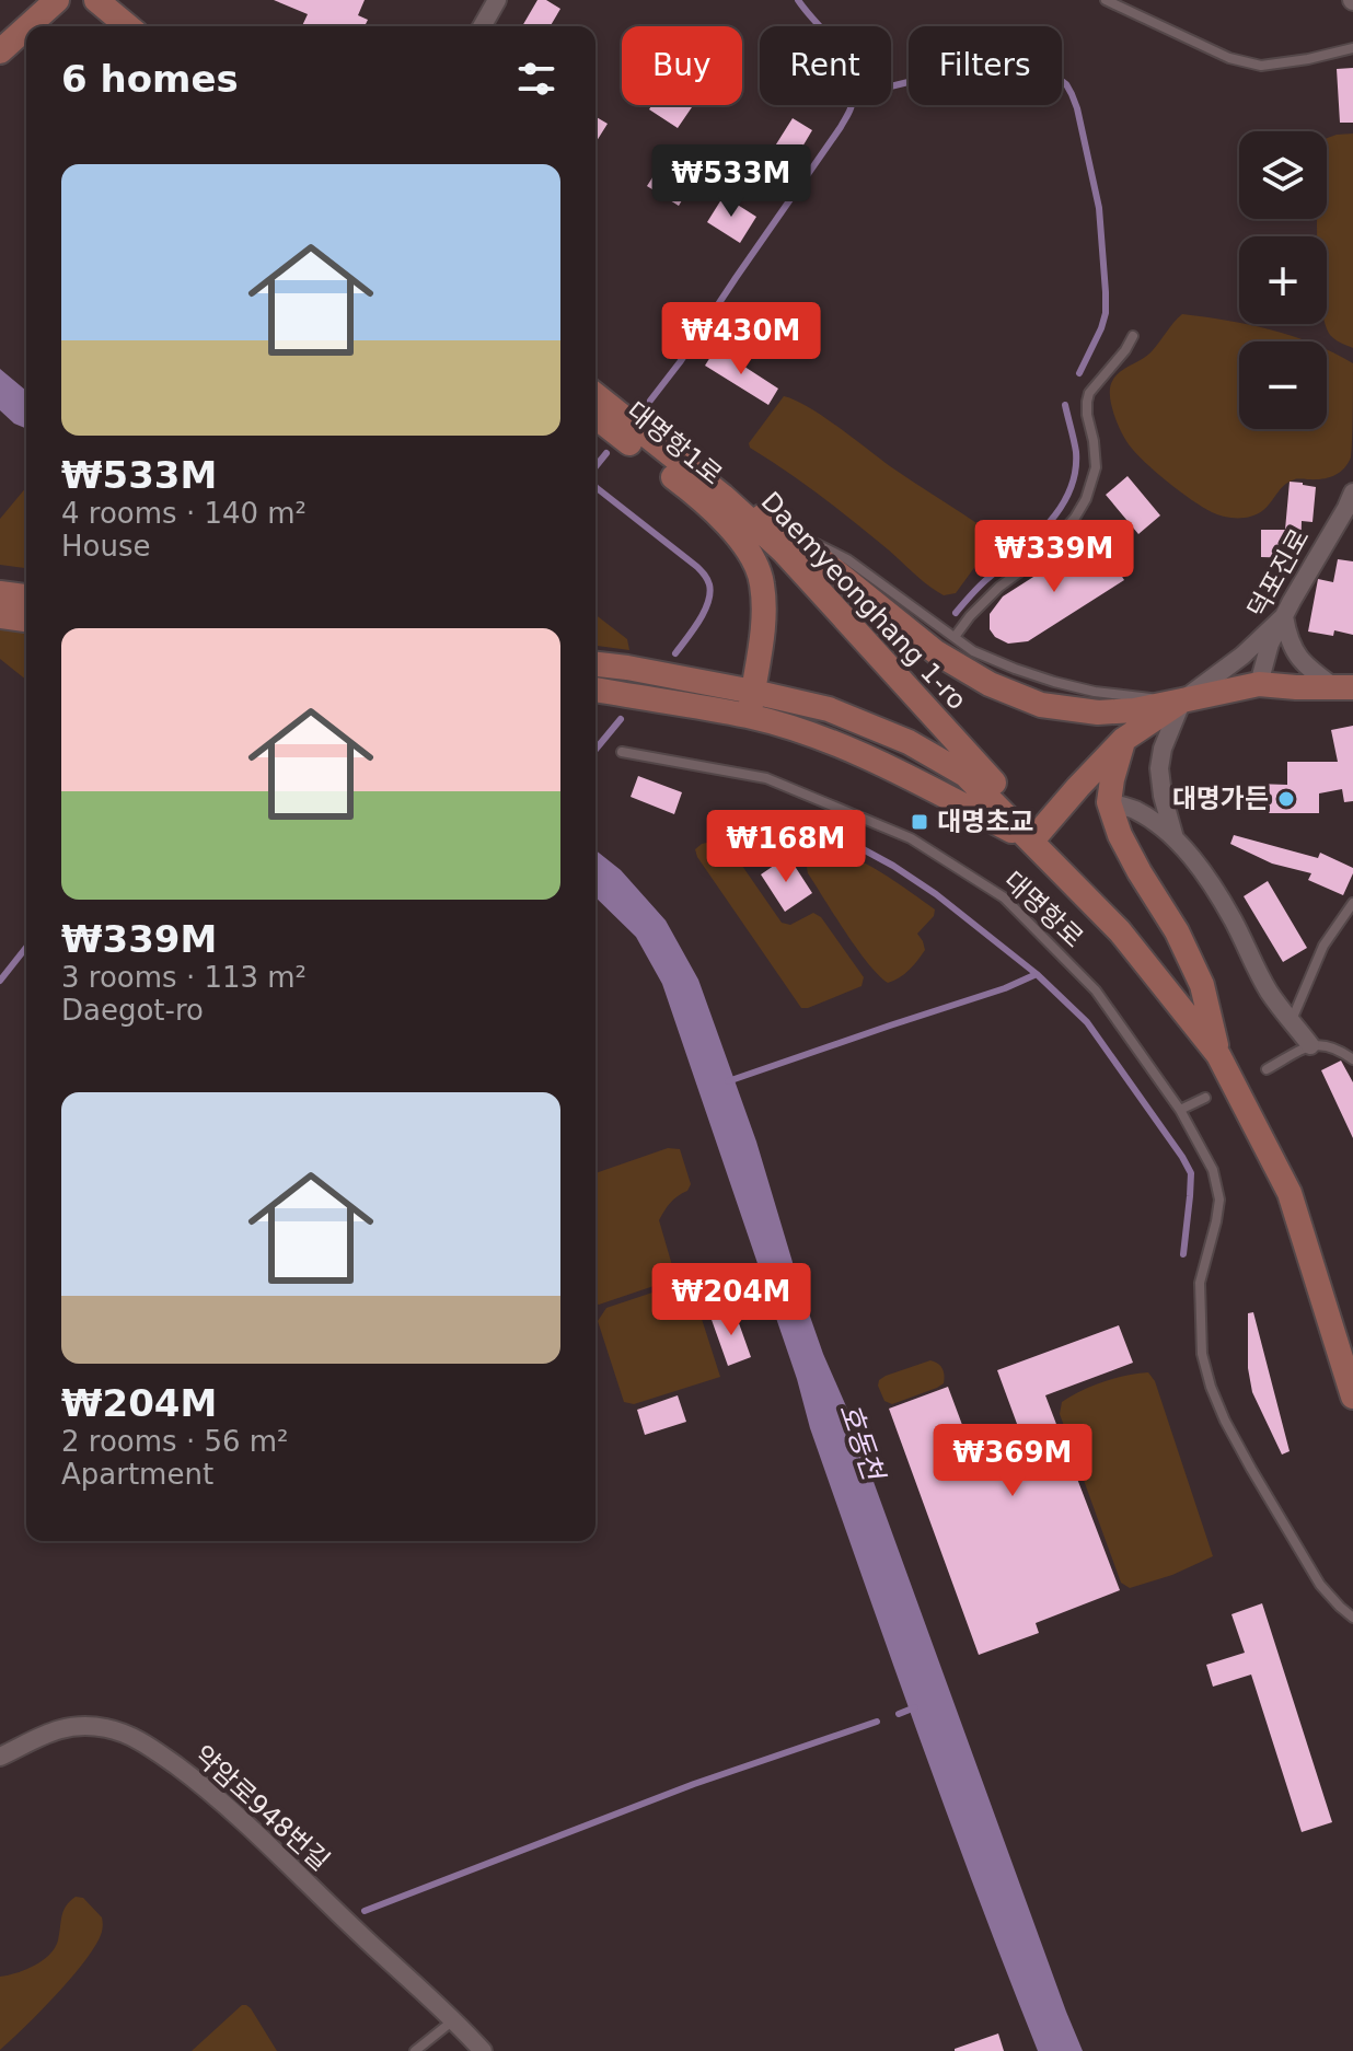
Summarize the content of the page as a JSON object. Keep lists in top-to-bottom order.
{
  "streets": {
    "street": [
      "대명항1로",
      "덕포진로",
      "Daemyeonghang 1-ro",
      "약암로948번길"
    ],
    "lane": ["대명항로"]
  },
  "water": ["호동천"],
  "places": {
    "other": ["대명가든"],
    "transit": ["대명초교"]
  },
  "page": {
    "chip": ["Buy", "Rent", "Filters"],
    "heading": "6 homes",
    "map_buttons": ["+", "−"],
    "list": [
      {
        "name": "₩533M",
        "note": "4 rooms · 140 m² · House"
      },
      {
        "name": "₩339M",
        "note": "3 rooms · 113 m² · Daegot-ro"
      },
      {
        "name": "₩204M",
        "note": "2 rooms · 56 m² · Apartment"
      }
    ],
    "price": [
      "₩533M",
      "₩430M",
      "₩339M",
      "₩168M",
      "₩204M",
      "₩369M"
    ]
  }
}
